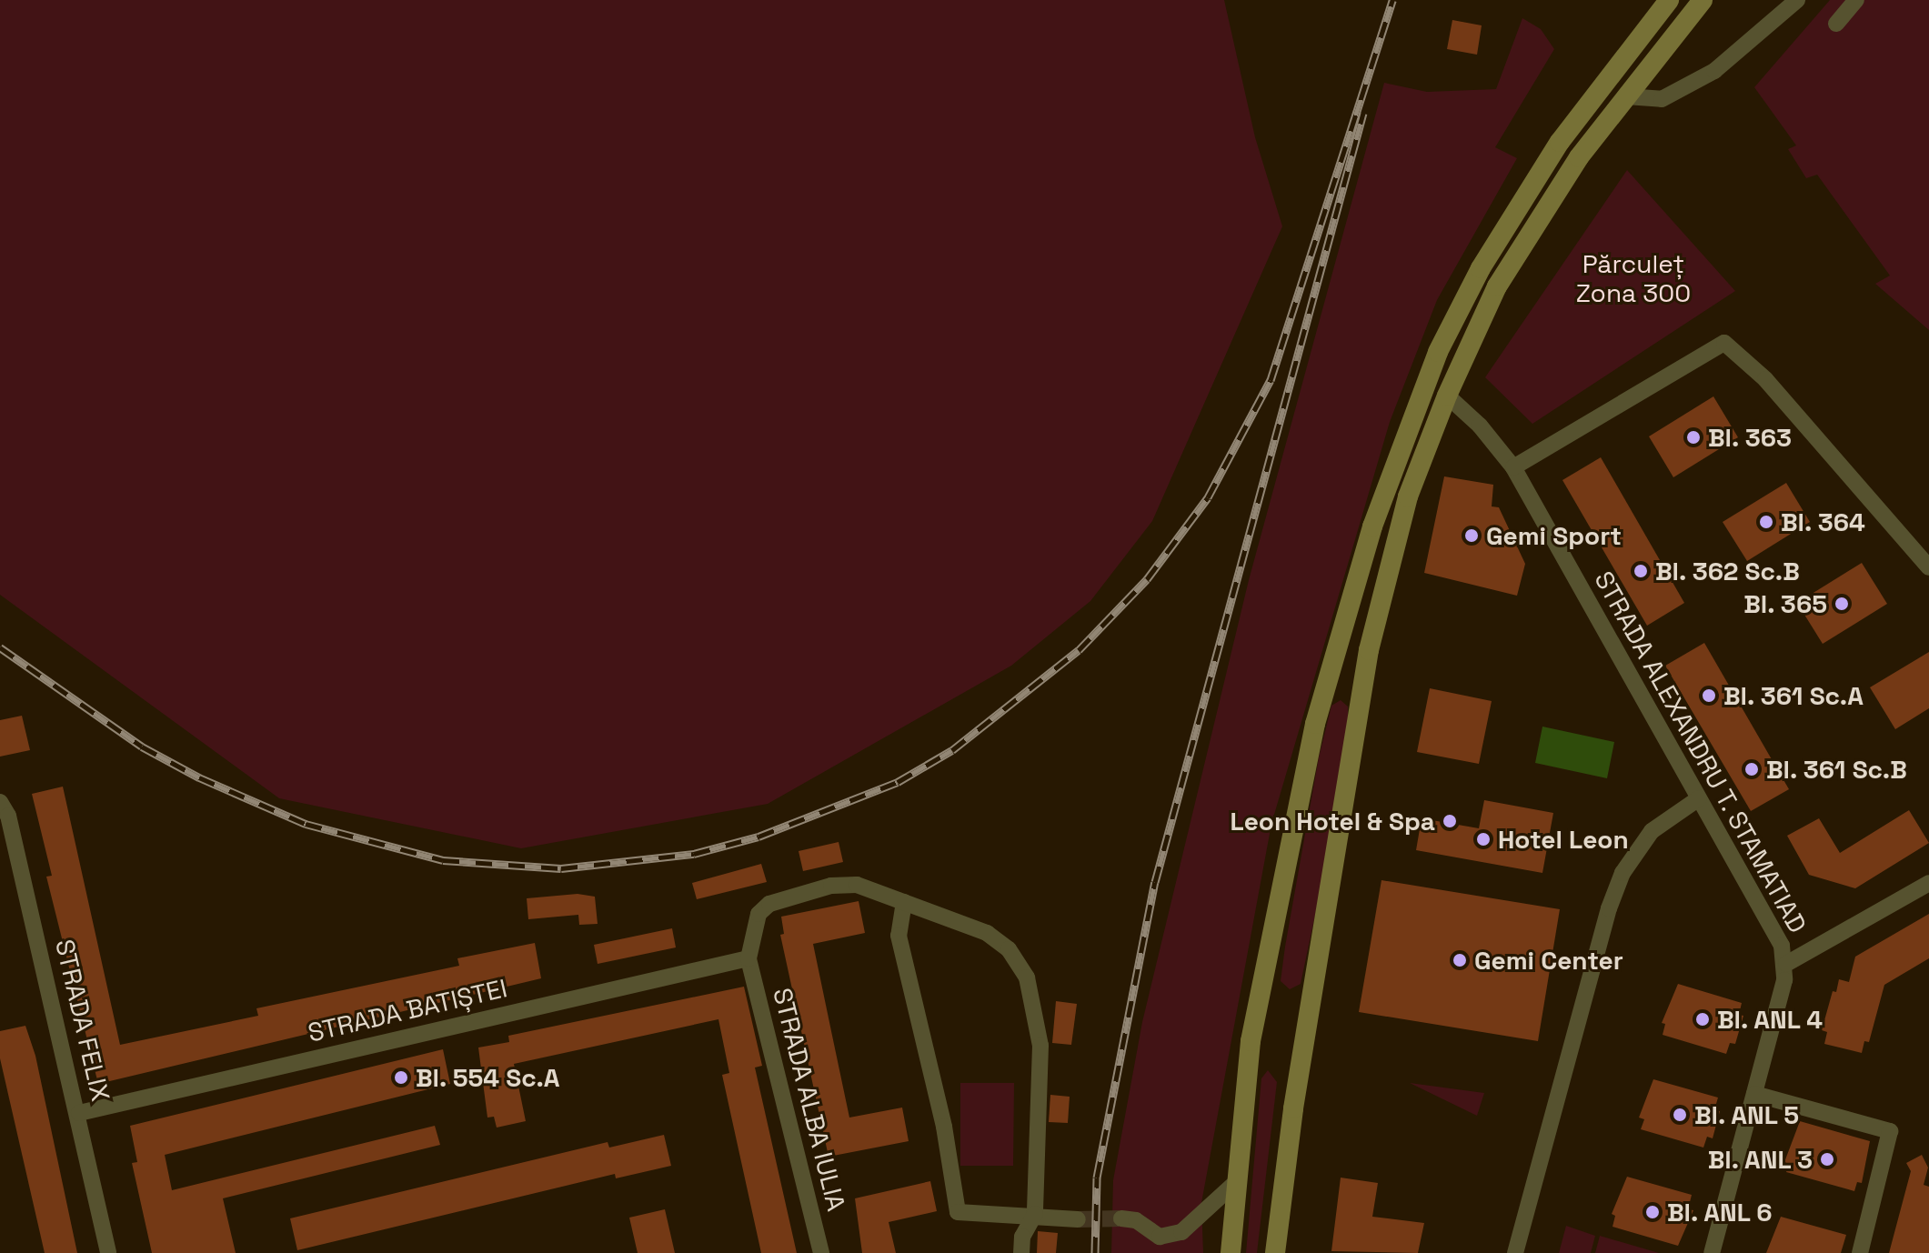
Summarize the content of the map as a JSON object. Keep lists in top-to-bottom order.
{
  "streets": {
    "street": [
      "STRADA ALEXANDRU T. STAMATIAD",
      "STRADA BATIȘTEI",
      "STRADA FELIX",
      "STRADA ALBA IULIA"
    ]
  },
  "crossings": [
    ["STRADA BATIȘTEI", "STRADA FELIX"],
    ["STRADA BATIȘTEI", "STRADA ALBA IULIA"]
  ],
  "parks": ["Părculeț Zona 300"],
  "places": [
    "Bl. 363",
    "Bl. 364",
    "Gemi Sport",
    "Bl. 362 Sc.B",
    "Bl. 365",
    "Bl. 361 Sc.A",
    "Bl. 361 Sc.B",
    "Leon Hotel & Spa",
    "Hotel Leon",
    "Gemi Center",
    "Bl. ANL 4",
    "Bl. 554 Sc.A",
    "Bl. ANL 5",
    "Bl. ANL 3",
    "Bl. ANL 6"
  ]
}
